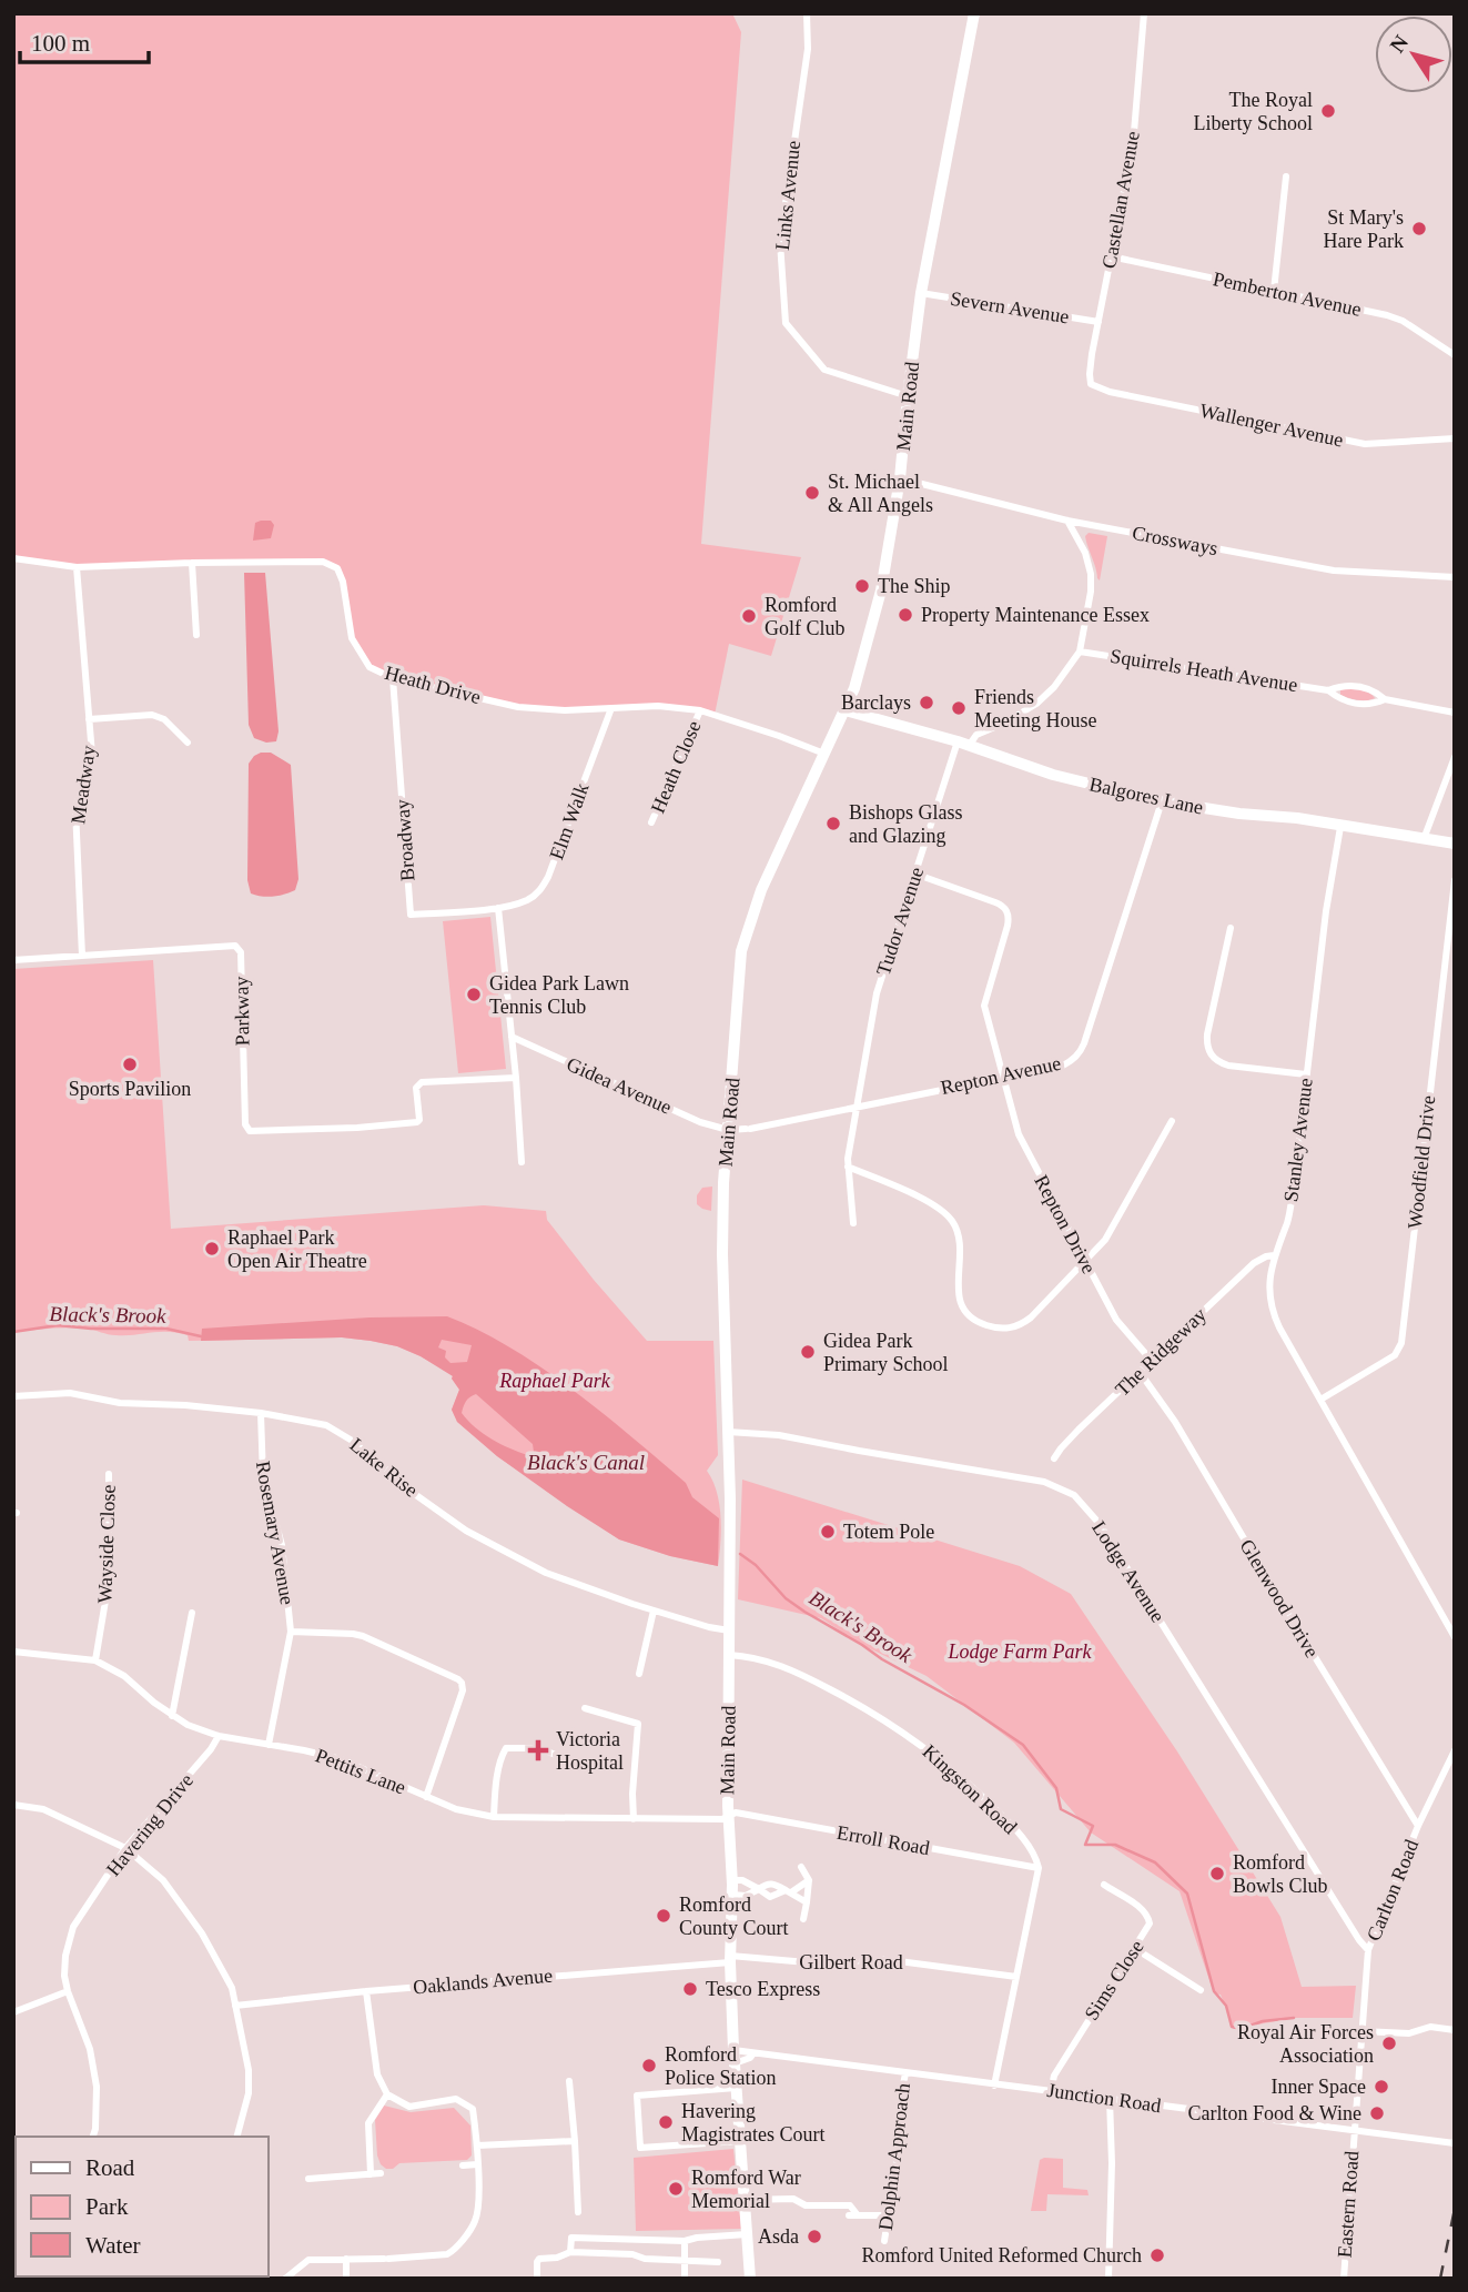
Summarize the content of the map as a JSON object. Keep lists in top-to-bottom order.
{
  "streets": {
    "main road": ["Main Road"],
    "street": [
      "Links Avenue",
      "Castellan Avenue",
      "Pemberton Avenue",
      "Severn Avenue",
      "Wallenger Avenue",
      "Crossways",
      "Squirrels Heath Avenue",
      "Heath Drive",
      "Heath Close",
      "Meadway",
      "Balgores Lane",
      "Elm Walk",
      "Broadway",
      "Tudor Avenue",
      "Parkway",
      "Repton Avenue",
      "Gidea Avenue",
      "Stanley Avenue",
      "Woodfield Drive",
      "Repton Drive",
      "The Ridgeway",
      "Lake Rise",
      "Rosemary Avenue",
      "Wayside Close",
      "Lodge Avenue",
      "Glenwood Drive",
      "Pettits Lane",
      "Kingston Road",
      "Havering Drive",
      "Erroll Road",
      "Carlton Road",
      "Gilbert Road",
      "Sims Close",
      "Oaklands Avenue",
      "Junction Road",
      "Dolphin Approach",
      "Eastern Road"
    ]
  },
  "crossings": [
    ["Links Avenue", "Main Road"],
    ["Castellan Avenue", "Pemberton Avenue"],
    ["Castellan Avenue", "Severn Avenue"],
    ["Castellan Avenue", "Wallenger Avenue"],
    ["Severn Avenue", "Main Road"],
    ["Main Road", "Crossways"],
    ["Main Road", "Heath Drive"],
    ["Main Road", "Balgores Lane"],
    ["Main Road", "Repton Avenue"],
    ["Main Road", "Gidea Avenue"],
    ["Main Road", "Lake Rise"],
    ["Main Road", "Lodge Avenue"],
    ["Main Road", "Pettits Lane"],
    ["Main Road", "Kingston Road"],
    ["Main Road", "Erroll Road"],
    ["Main Road", "Gilbert Road"],
    ["Main Road", "Oaklands Avenue"],
    ["Main Road", "Junction Road"],
    ["Heath Drive", "Heath Close"],
    ["Heath Drive", "Meadway"],
    ["Heath Drive", "Elm Walk"],
    ["Heath Drive", "Broadway"],
    ["Meadway", "Parkway"],
    ["Balgores Lane", "Tudor Avenue"],
    ["Balgores Lane", "Repton Avenue"],
    ["Balgores Lane", "Stanley Avenue"],
    ["Elm Walk", "Broadway"],
    ["Tudor Avenue", "Repton Avenue"],
    ["Tudor Avenue", "Repton Drive"],
    ["Repton Avenue", "Gidea Avenue"],
    ["Repton Avenue", "Repton Drive"],
    ["Stanley Avenue", "Woodfield Drive"],
    ["Stanley Avenue", "The Ridgeway"],
    ["Repton Drive", "The Ridgeway"],
    ["The Ridgeway", "Glenwood Drive"],
    ["Lake Rise", "Rosemary Avenue"],
    ["Rosemary Avenue", "Pettits Lane"],
    ["Wayside Close", "Pettits Lane"],
    ["Lodge Avenue", "Carlton Road"],
    ["Glenwood Drive", "Carlton Road"],
    ["Pettits Lane", "Havering Drive"],
    ["Pettits Lane", "Erroll Road"],
    ["Kingston Road", "Erroll Road"],
    ["Carlton Road", "Junction Road"],
    ["Carlton Road", "Eastern Road"],
    ["Gilbert Road", "Oaklands Avenue"],
    ["Sims Close", "Junction Road"],
    ["Junction Road", "Dolphin Approach"],
    ["Junction Road", "Eastern Road"]
  ],
  "water": ["Black's Brook", "Black's Canal"],
  "parks": ["Raphael Park", "Lodge Farm Park"],
  "places": {
    "other": [
      "The Royal Liberty School",
      "St Mary's Hare Park",
      "St. Michael & All Angels",
      "The Ship",
      "Property Maintenance Essex",
      "Romford Golf Club",
      "Barclays",
      "Friends Meeting House",
      "Bishops Glass and Glazing",
      "Gidea Park Lawn Tennis Club",
      "Sports Pavilion",
      "Raphael Park Open Air Theatre",
      "Gidea Park Primary School",
      "Totem Pole",
      "Romford Bowls Club",
      "Romford County Court",
      "Tesco Express",
      "Royal Air Forces Association",
      "Romford Police Station",
      "Inner Space",
      "Carlton Food & Wine",
      "Havering Magistrates Court",
      "Romford War Memorial",
      "Asda",
      "Romford United Reformed Church"
    ],
    "health": ["Victoria Hospital"]
  },
  "legend": ["Road", "Park", "Water"],
  "scale_bar": "100 m",
  "north": "top left"
}
